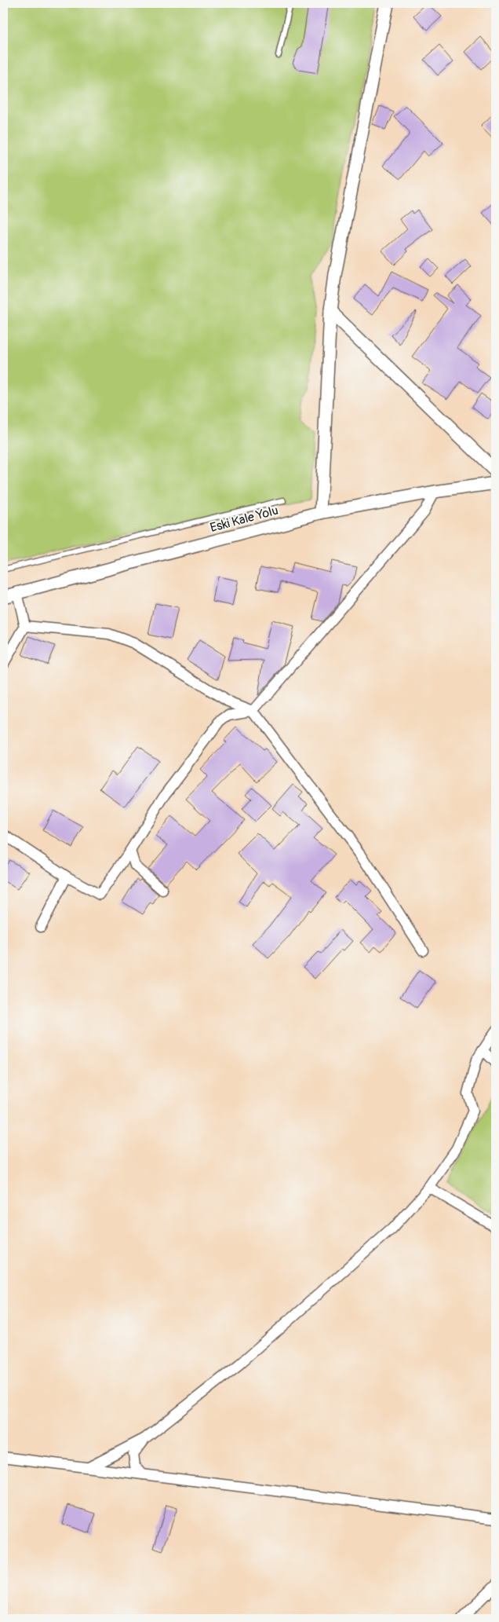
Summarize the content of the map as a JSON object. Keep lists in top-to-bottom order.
{
  "streets": {
    "street": ["Eski Kale Yolu"]
  }
}
